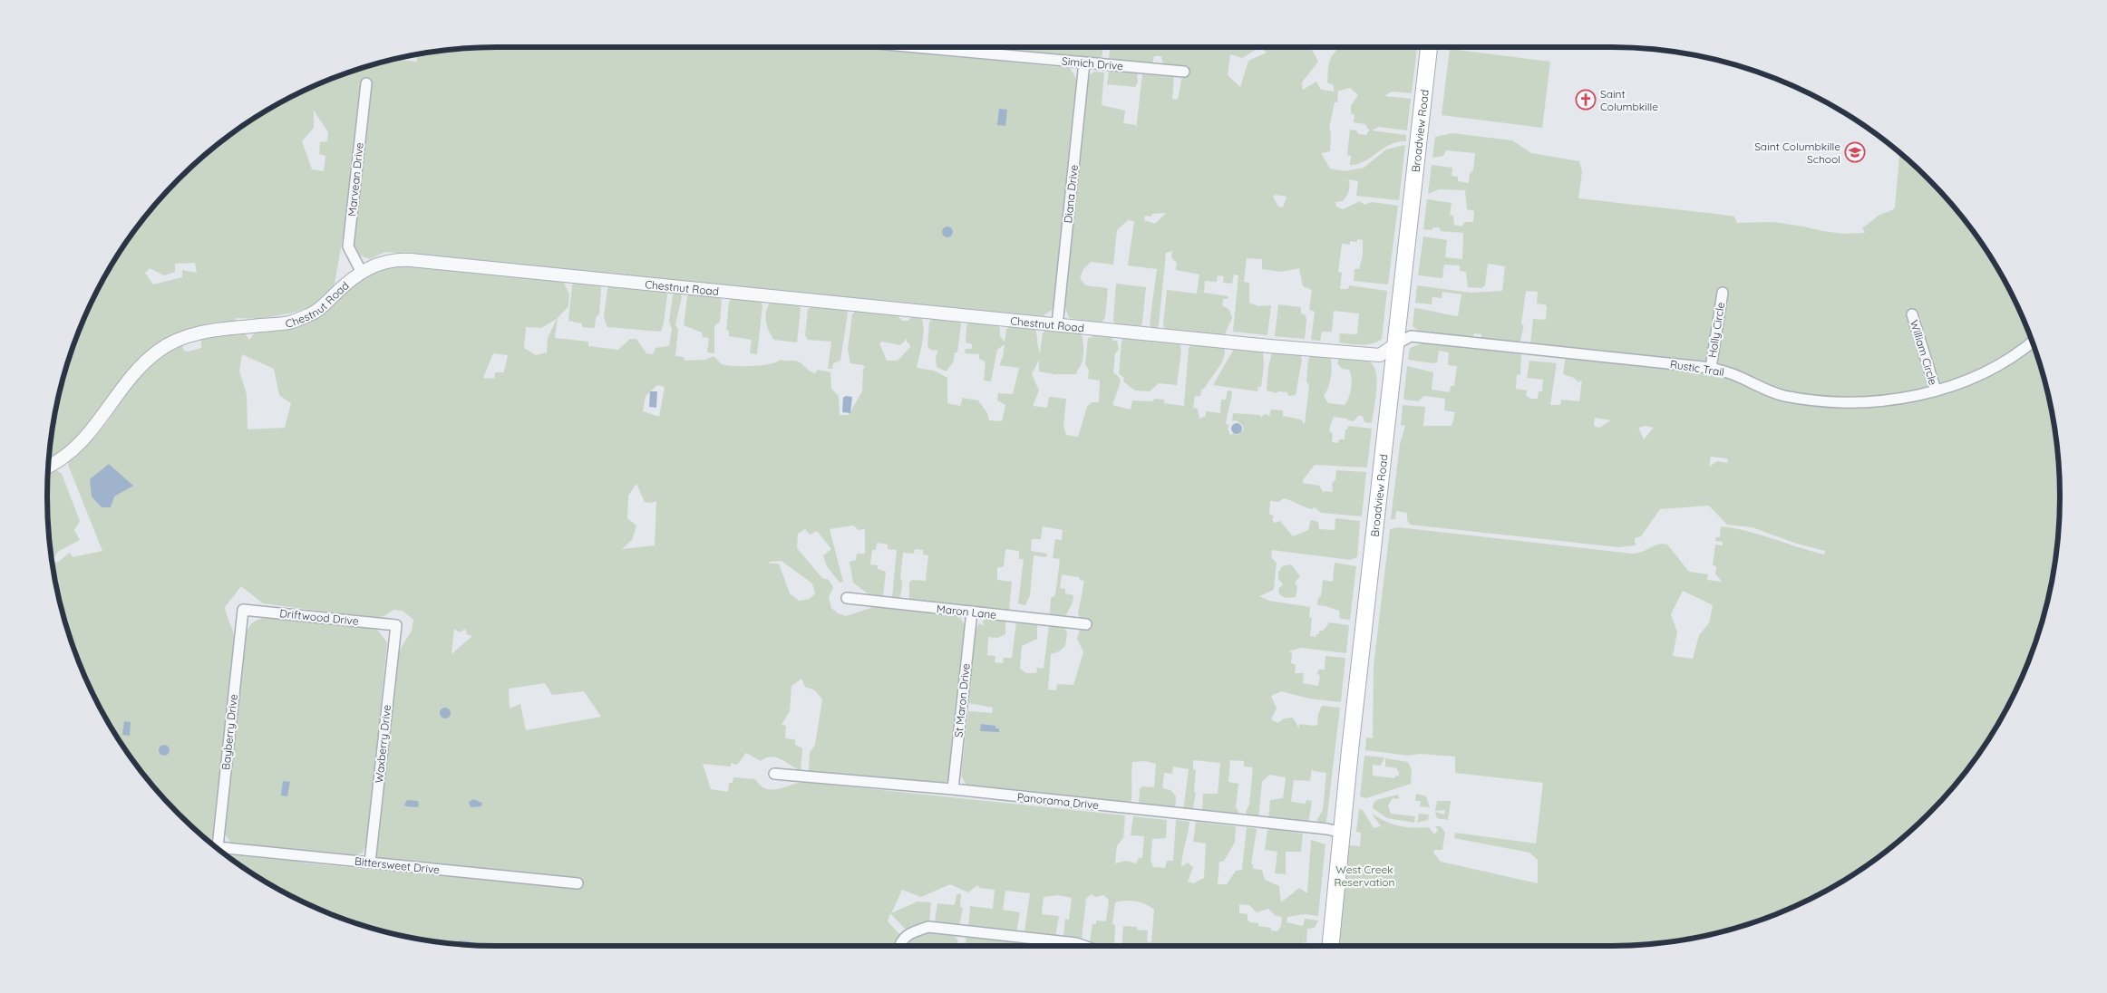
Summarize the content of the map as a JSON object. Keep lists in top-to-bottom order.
{
  "streets": {
    "main road": ["Broadview Road"],
    "street": [
      "Simich Drive",
      "Marvean Drive",
      "Diana Drive",
      "Chestnut Road",
      "Holly Circle",
      "William Circle",
      "Rustic Trail",
      "Maron Lane",
      "Driftwood Drive",
      "St Maron Drive",
      "Bayberry Drive",
      "Waxberry Drive",
      "Panorama Drive",
      "Bittersweet Drive"
    ]
  },
  "crossings": [
    ["Simich Drive", "Diana Drive"],
    ["Broadview Road", "Chestnut Road"],
    ["Broadview Road", "Rustic Trail"],
    ["Broadview Road", "Panorama Drive"],
    ["Marvean Drive", "Chestnut Road"],
    ["Diana Drive", "Chestnut Road"],
    ["Chestnut Road", "Rustic Trail"],
    ["Holly Circle", "Rustic Trail"],
    ["William Circle", "Rustic Trail"],
    ["Maron Lane", "St Maron Drive"],
    ["Driftwood Drive", "Bayberry Drive"],
    ["Driftwood Drive", "Waxberry Drive"],
    ["St Maron Drive", "Panorama Drive"],
    ["Waxberry Drive", "Bittersweet Drive"]
  ],
  "parks": ["West Creek Reservation"],
  "places": {
    "church": ["Saint Columbkille"],
    "school or university": ["Saint Columbkille School"]
  }
}
